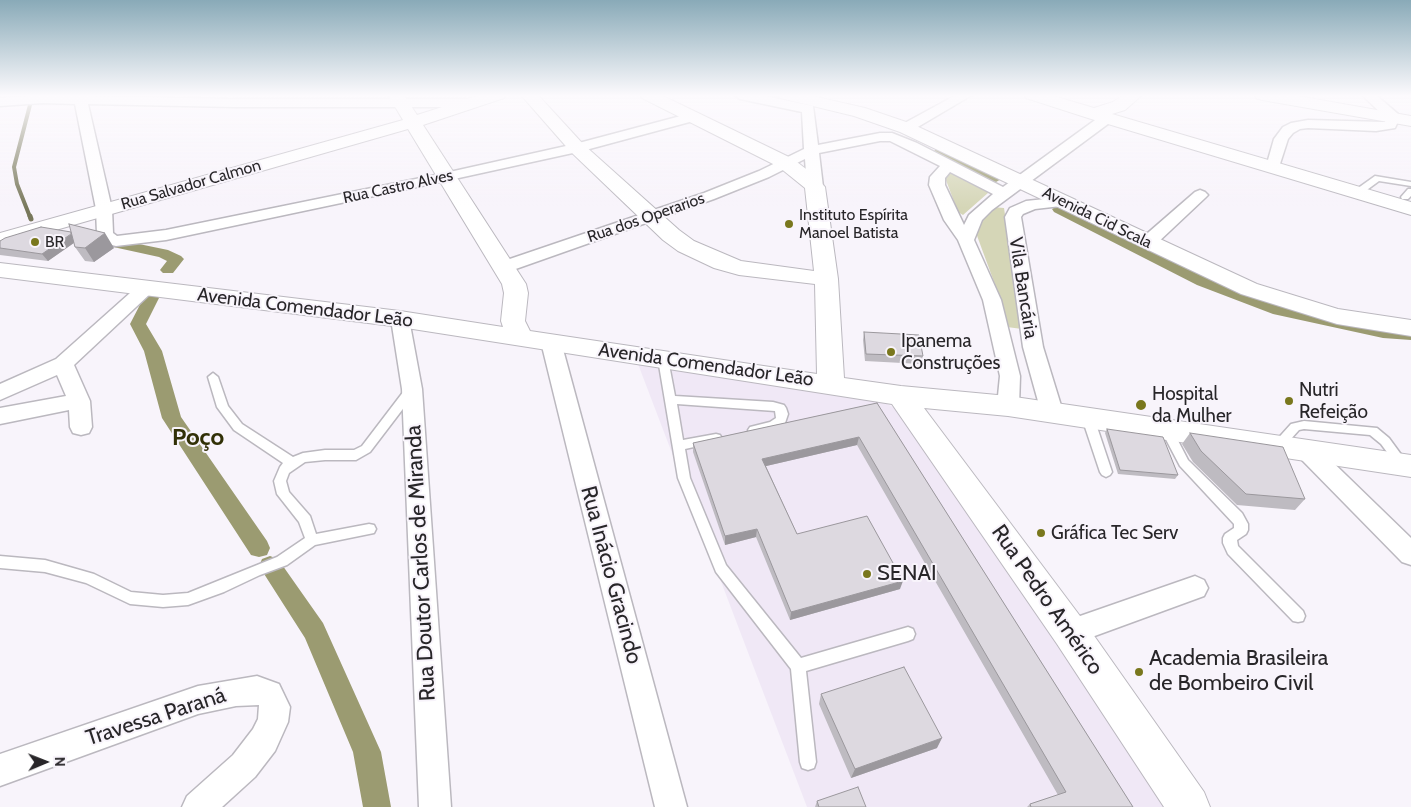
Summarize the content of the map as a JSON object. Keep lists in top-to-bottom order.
{
  "streets": {
    "street": [
      "Rua Salvador Calmon",
      "Rua Castro Alves",
      "Rua dos Operarios",
      "Avenida Cid Scala",
      "Vila Bancária",
      "Avenida Comendador Leão",
      "Rua Doutor Carlos de Miranda",
      "Rua Inácio Gracindo",
      "Rua Pedro Américo",
      "Travessa Paraná"
    ]
  },
  "crossings": [
    ["Rua Salvador Calmon", "Rua Castro Alves"],
    ["Rua dos Operarios", "Avenida Cid Scala"],
    ["Avenida Cid Scala", "Vila Bancária"],
    ["Vila Bancária", "Avenida Comendador Leão"],
    ["Avenida Comendador Leão", "Rua Doutor Carlos de Miranda"],
    ["Avenida Comendador Leão", "Rua Inácio Gracindo"],
    ["Avenida Comendador Leão", "Rua Pedro Américo"]
  ],
  "districts": ["Poço"],
  "places": [
    "Instituto Espírita Manoel Batista",
    "BR",
    "Ipanema Construções",
    "Nutri Refeição",
    "Hospital da Mulher",
    "Gráfica Tec Serv",
    "SENAI",
    "Academia Brasileira de Bombeiro Civil"
  ],
  "north": "right"
}
